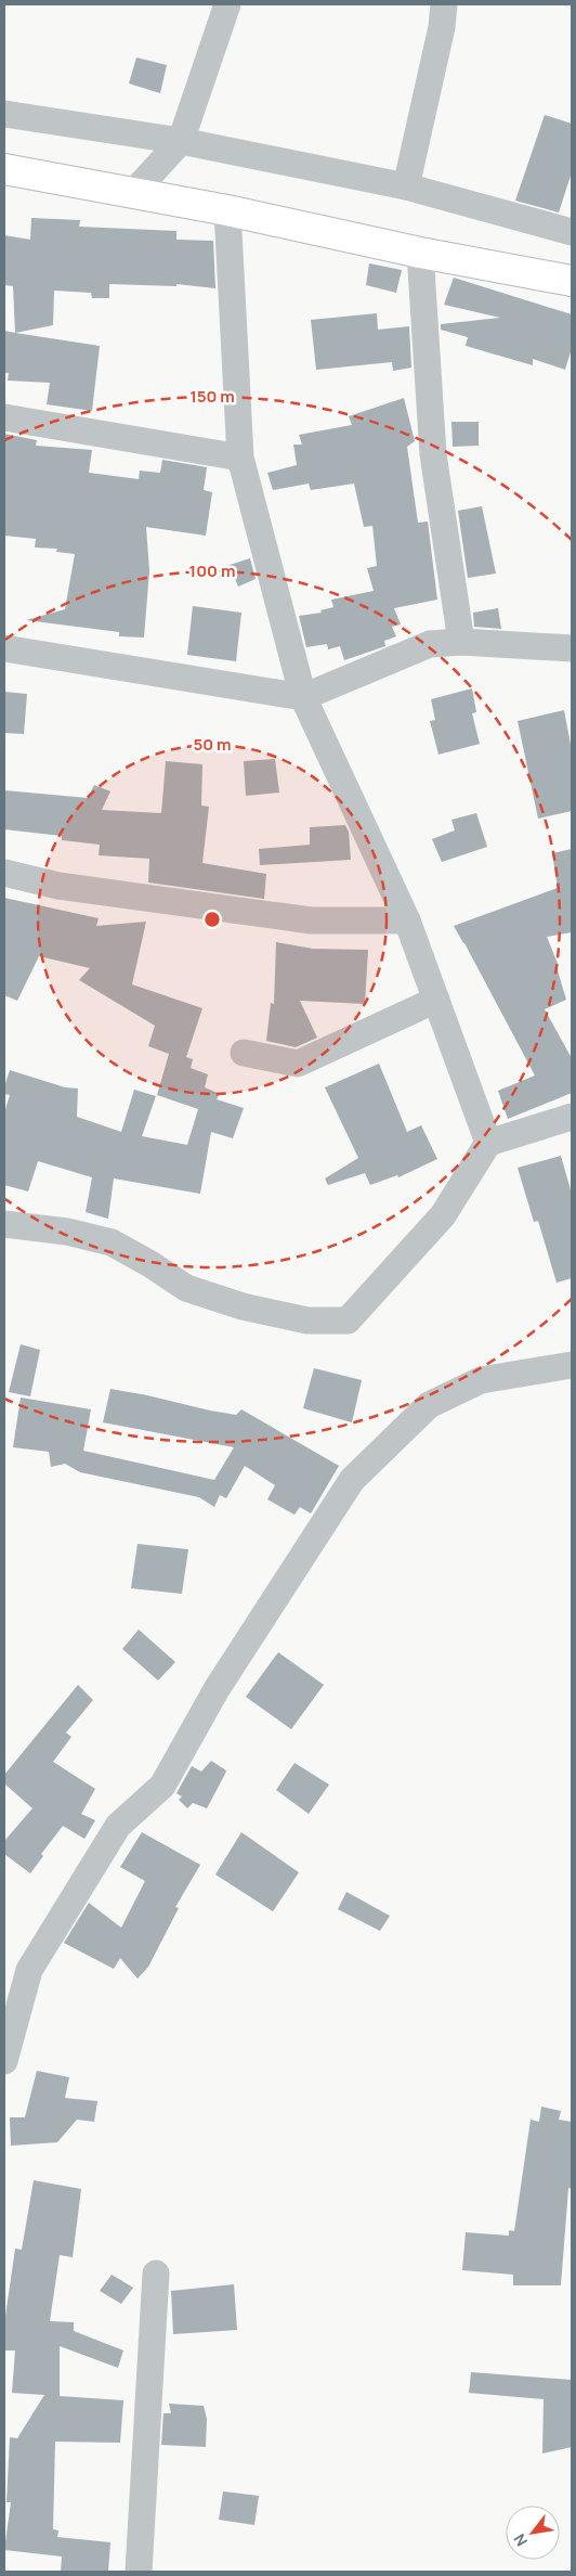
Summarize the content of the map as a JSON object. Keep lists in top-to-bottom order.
{
  "north": "bottom left",
  "rings": ["150 m", "100 m", "50 m"]
}
